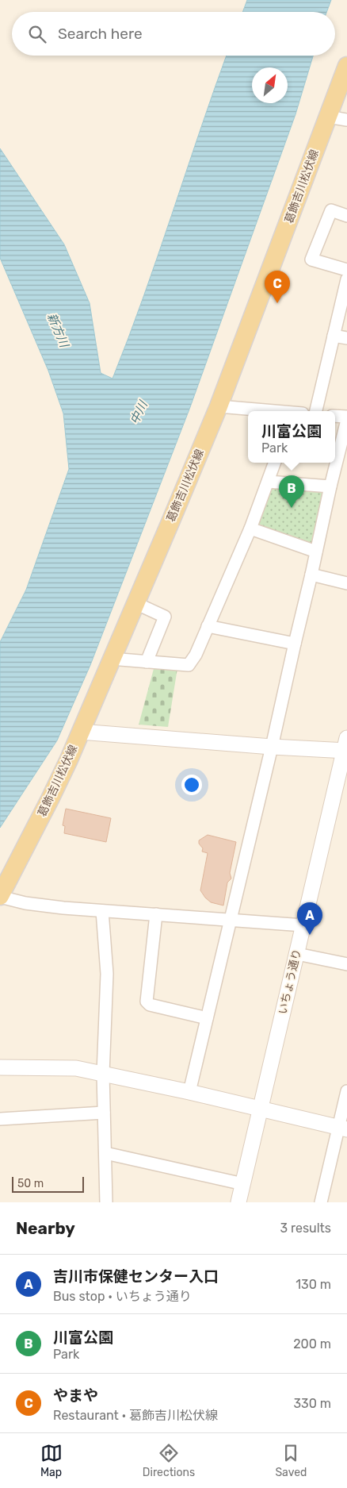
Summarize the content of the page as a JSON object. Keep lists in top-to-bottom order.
{
  "streets": {
    "main road": ["葛飾吉川松伏線"],
    "street": ["いちょう通り"]
  },
  "water": ["新方川", "中川"],
  "scale_bar": "50 m",
  "north": "top right",
  "page": {
    "search": "Search here",
    "pins": ["C", "B", "A"],
    "popup": ["川富公園", "Park"],
    "scale": "50 m",
    "heading": ["Nearby", "3 results"],
    "list": [
      {
        "mark": "A",
        "name": "吉川市保健センター入口",
        "note": "Bus stop · いちょう通り",
        "value": "130 m"
      },
      {
        "mark": "B",
        "name": "川富公園",
        "note": "Park",
        "value": "200 m"
      },
      {
        "mark": "C",
        "name": "やまや",
        "note": "Restaurant · 葛飾吉川松伏線",
        "value": "330 m"
      }
    ],
    "nav": ["Map", "Directions", "Saved"]
  }
}
